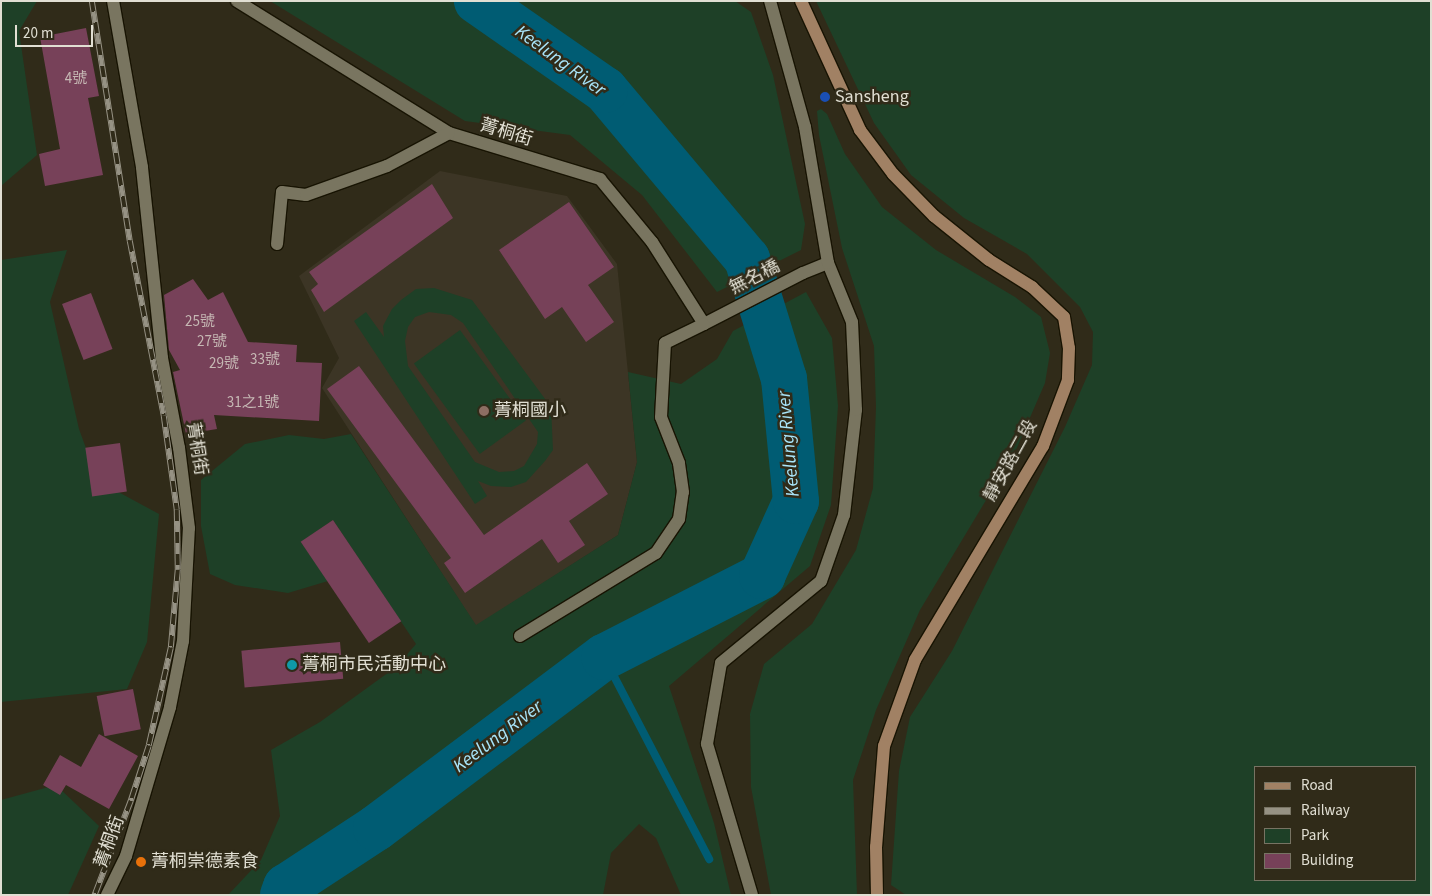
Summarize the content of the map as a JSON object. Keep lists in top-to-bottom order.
{
  "streets": {
    "main road": ["靜安路二段"],
    "street": ["菁桐街", "無名橋"]
  },
  "crossings": [
    ["菁桐街", "無名橋"]
  ],
  "water": ["Keelung River"],
  "places": [
    "Sansheng",
    "菁桐國小",
    "菁桐市民活動中心",
    "菁桐崇德素食"
  ],
  "house_numbers": [
    "4號",
    "25號",
    "27號",
    "33號",
    "29號",
    "31之1號"
  ],
  "legend": [
    "Road",
    "Railway",
    "Park",
    "Building"
  ],
  "scale_bar": "20 m"
}
